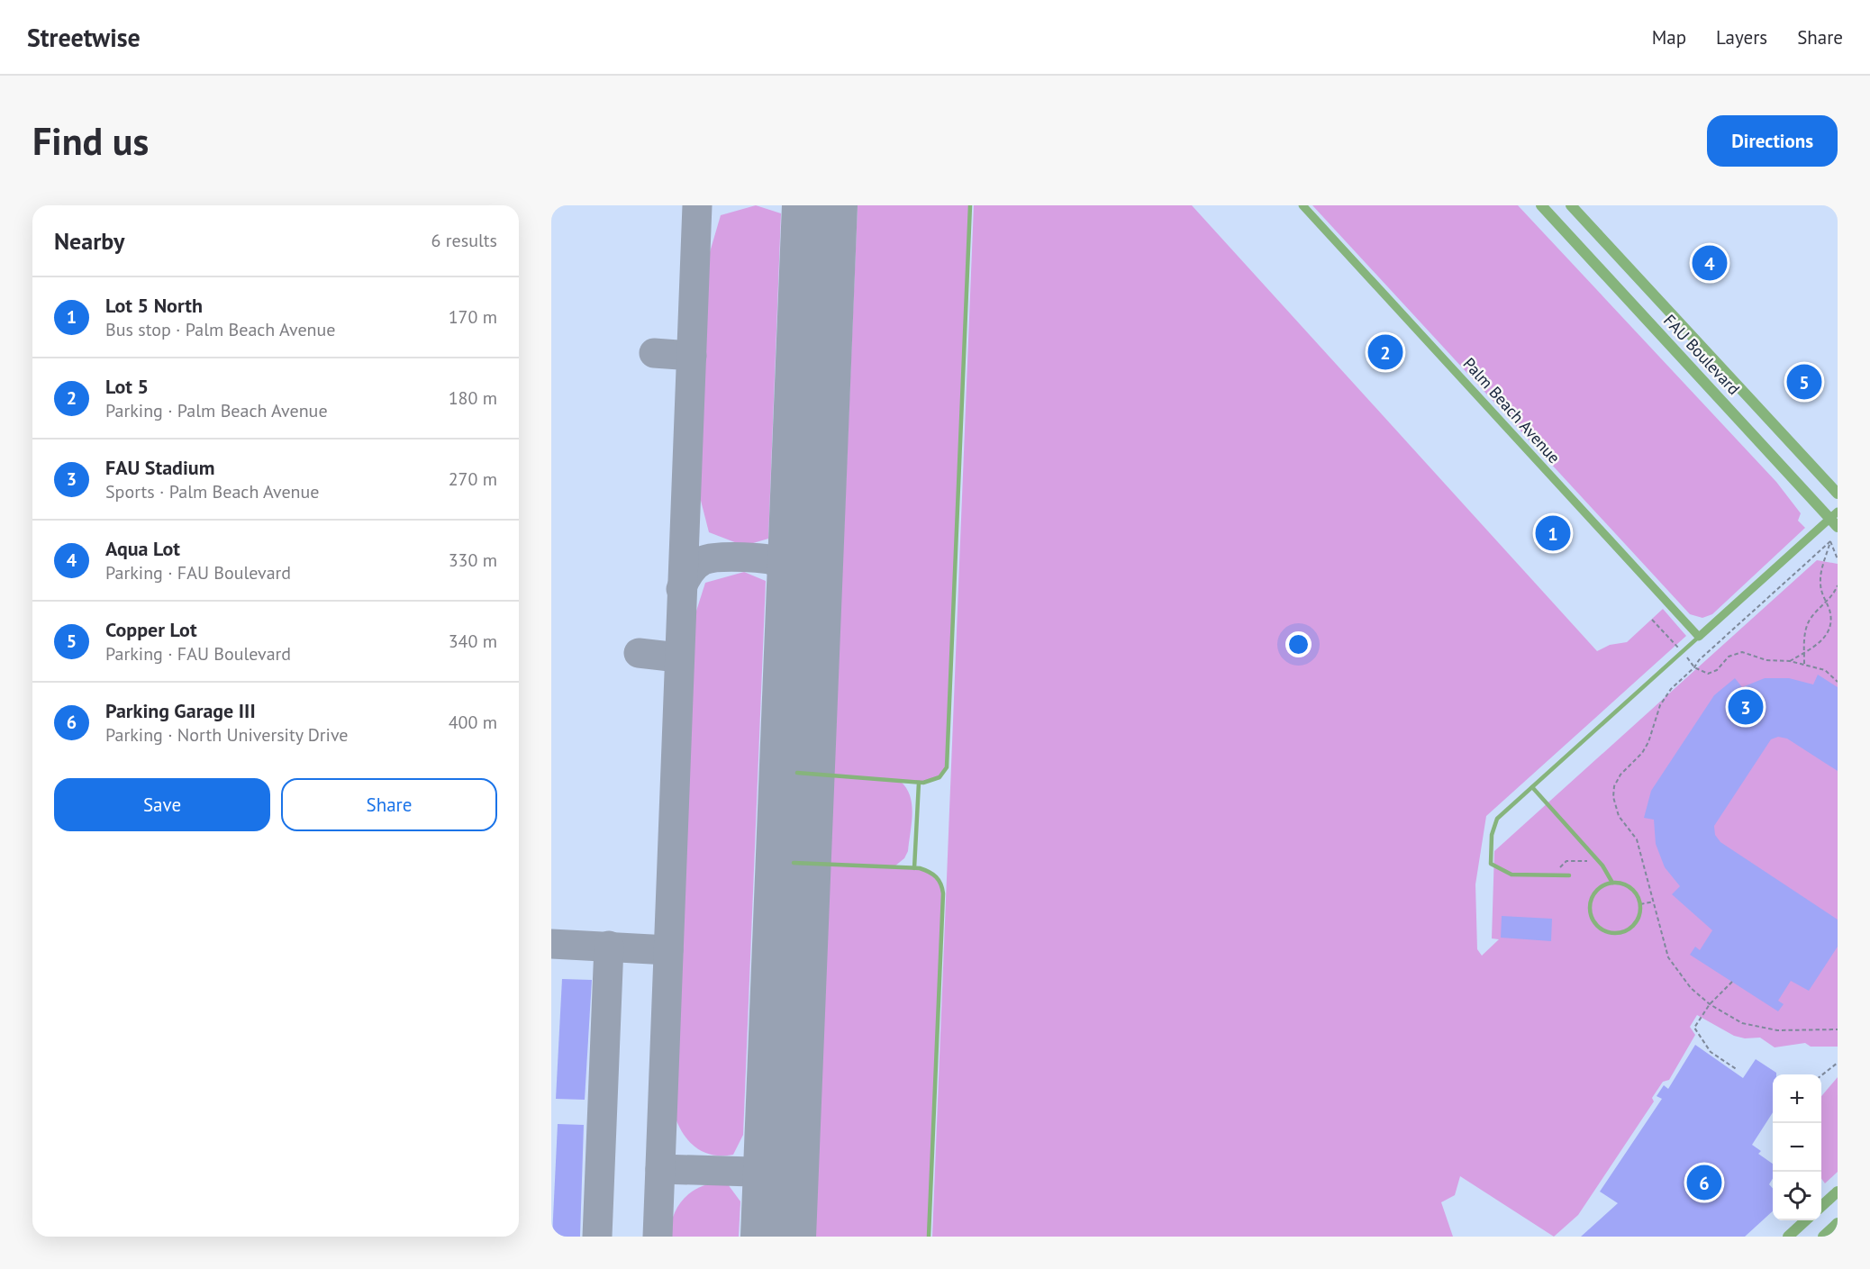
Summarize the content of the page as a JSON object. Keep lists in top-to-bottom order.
{
  "streets": {
    "street": ["FAU Boulevard", "Palm Beach Avenue"]
  },
  "page": {
    "header": "Streetwise",
    "nav": ["Map", "Layers", "Share"],
    "buttons": [
      "Directions",
      ["Save", "Share"]
    ],
    "title": "Find us",
    "heading": ["Nearby", "6 results"],
    "pins": [
      "4",
      "2",
      "5",
      "1",
      "3",
      "6"
    ],
    "list": [
      {
        "mark": "1",
        "name": "Lot 5 North",
        "note": "Bus stop · Palm Beach Avenue",
        "value": "170 m"
      },
      {
        "mark": "2",
        "name": "Lot 5",
        "note": "Parking · Palm Beach Avenue",
        "value": "180 m"
      },
      {
        "mark": "3",
        "name": "FAU Stadium",
        "note": "Sports · Palm Beach Avenue",
        "value": "270 m"
      },
      {
        "mark": "4",
        "name": "Aqua Lot",
        "note": "Parking · FAU Boulevard",
        "value": "330 m"
      },
      {
        "mark": "5",
        "name": "Copper Lot",
        "note": "Parking · FAU Boulevard",
        "value": "340 m"
      },
      {
        "mark": "6",
        "name": "Parking Garage III",
        "note": "Parking · North University Drive",
        "value": "400 m"
      }
    ],
    "map_buttons": ["+", "−"]
  }
}
